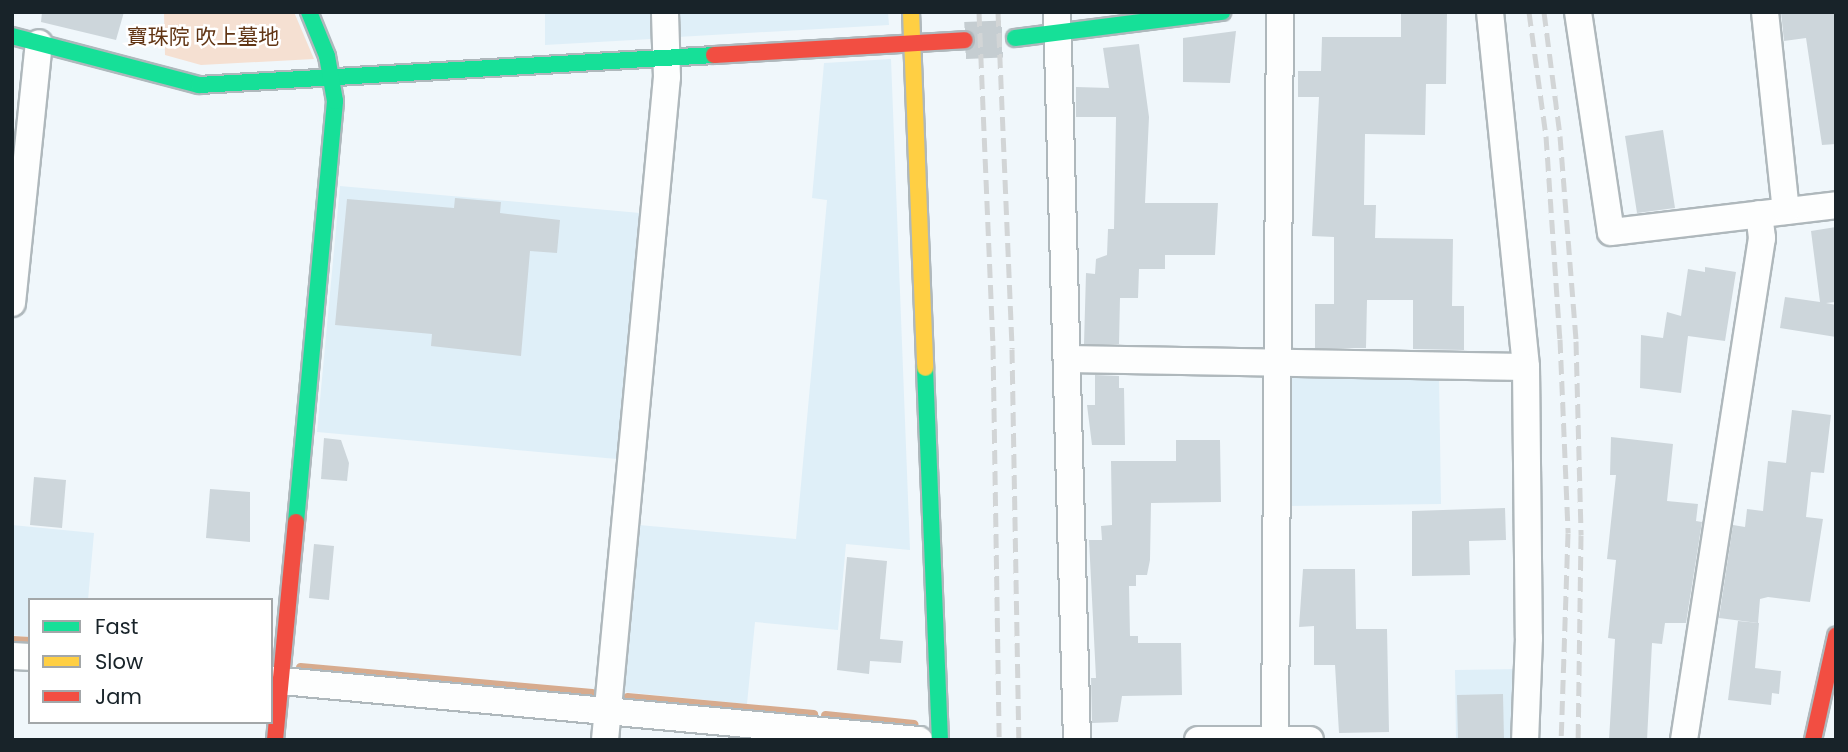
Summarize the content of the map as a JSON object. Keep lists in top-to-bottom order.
{
  "parks": ["寶珠院 吹上墓地"],
  "legend": ["Fast", "Slow", "Jam"]
}
